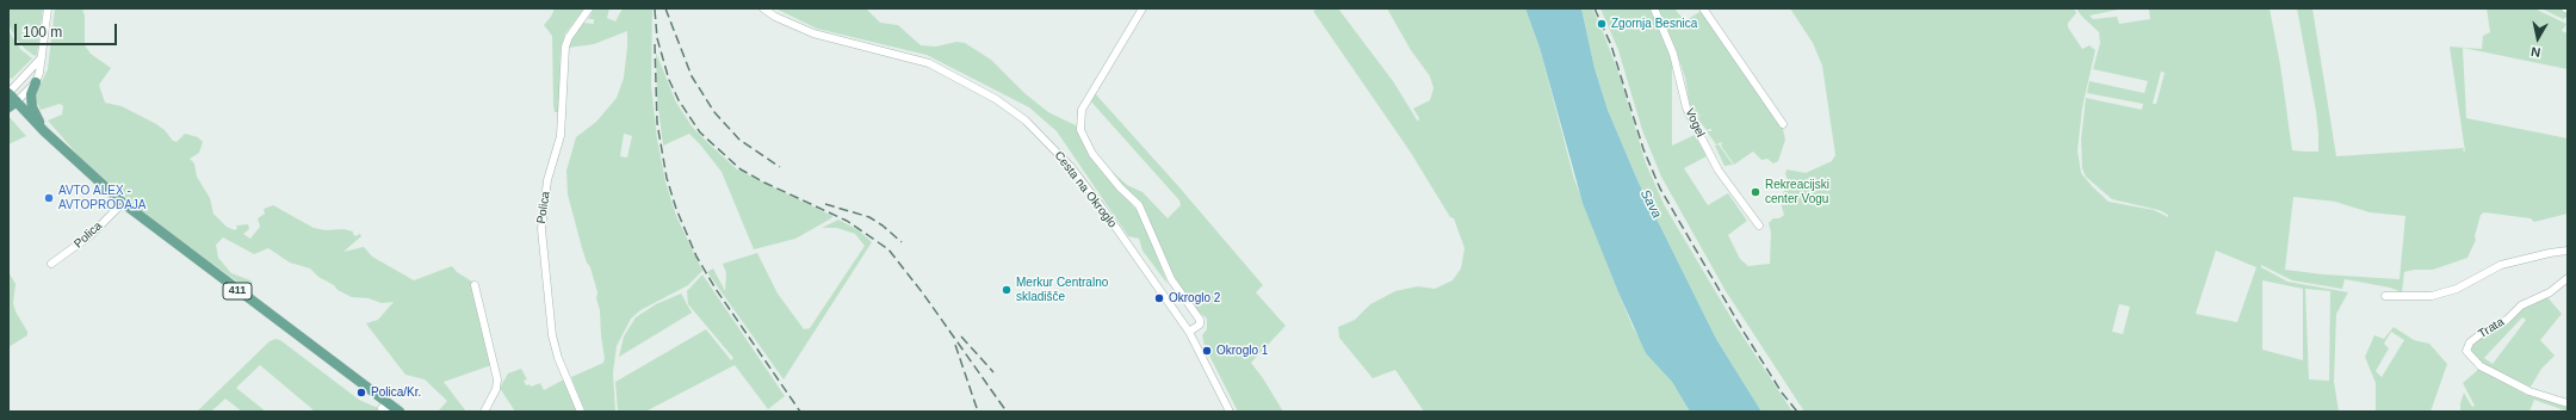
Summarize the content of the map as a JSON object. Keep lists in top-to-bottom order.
{
  "streets": {
    "main road": ["411"],
    "street": [
      "Vogel",
      "Cesta na Okroglo",
      "Polica",
      "Trata"
    ]
  },
  "crossings": [
    ["Polica", "411"]
  ],
  "water": ["Sava"],
  "places": [
    "Zgornja Besnica",
    "Rekreacijski center Vogu",
    "AVTO ALEX - AVTOPRODAJA",
    "Merkur Centralno skladišče",
    "Okroglo 2",
    "Okroglo 1",
    "Polica/Kr."
  ],
  "scale_bar": "100 m",
  "north": "bottom"
}
